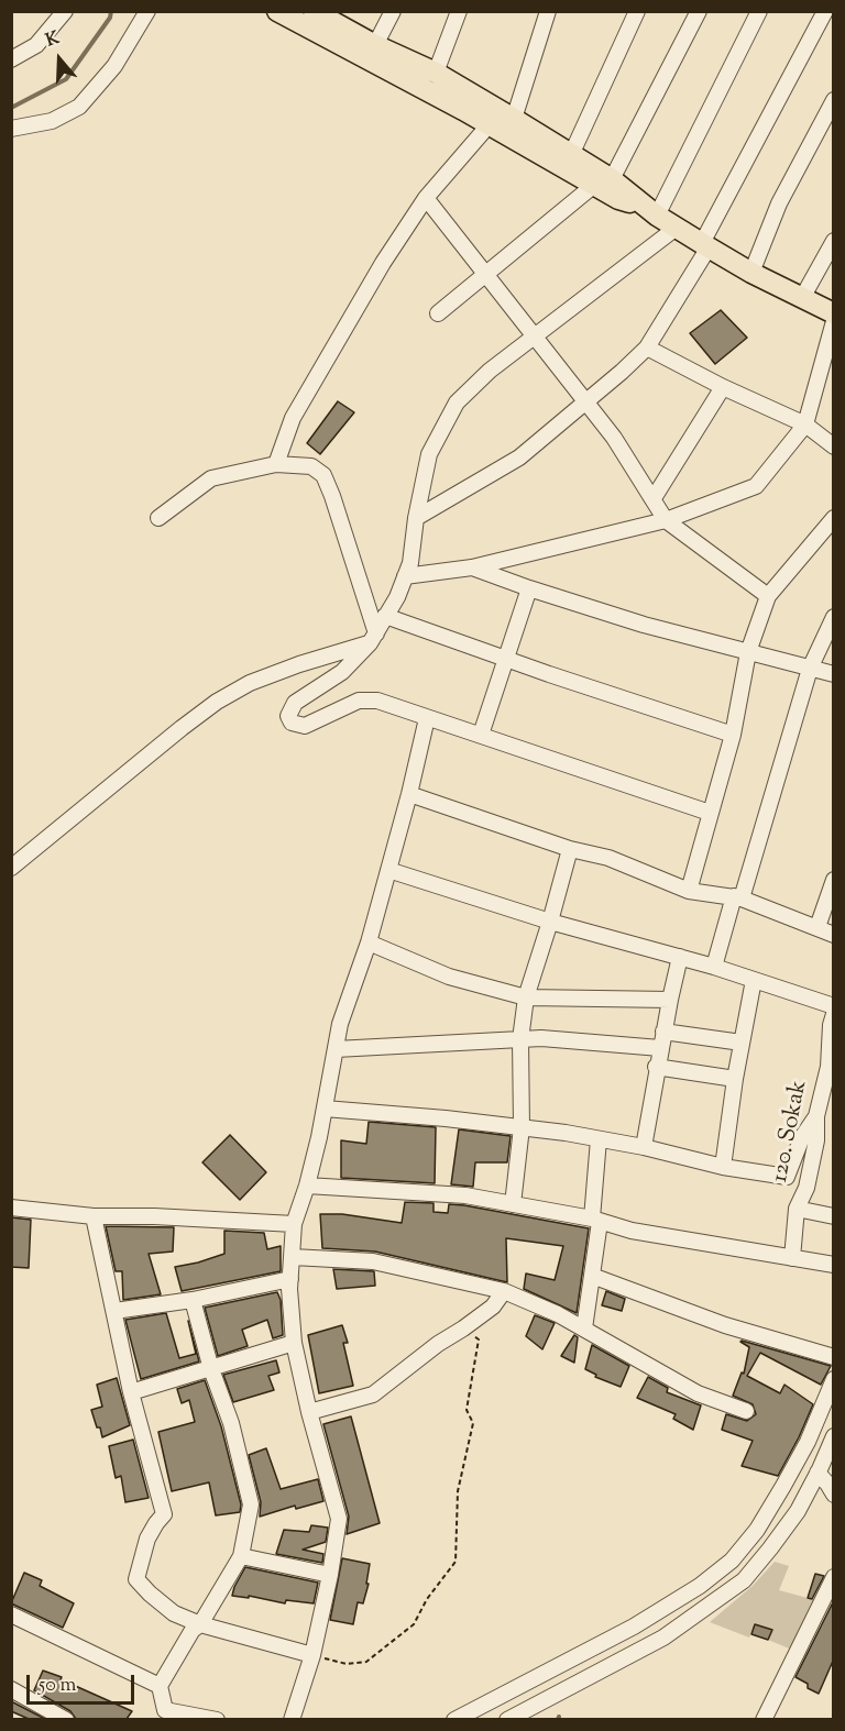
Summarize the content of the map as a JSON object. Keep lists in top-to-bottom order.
{
  "streets": {
    "street": ["120. Sokak"]
  },
  "scale_bar": "50 m",
  "north": "top"
}
